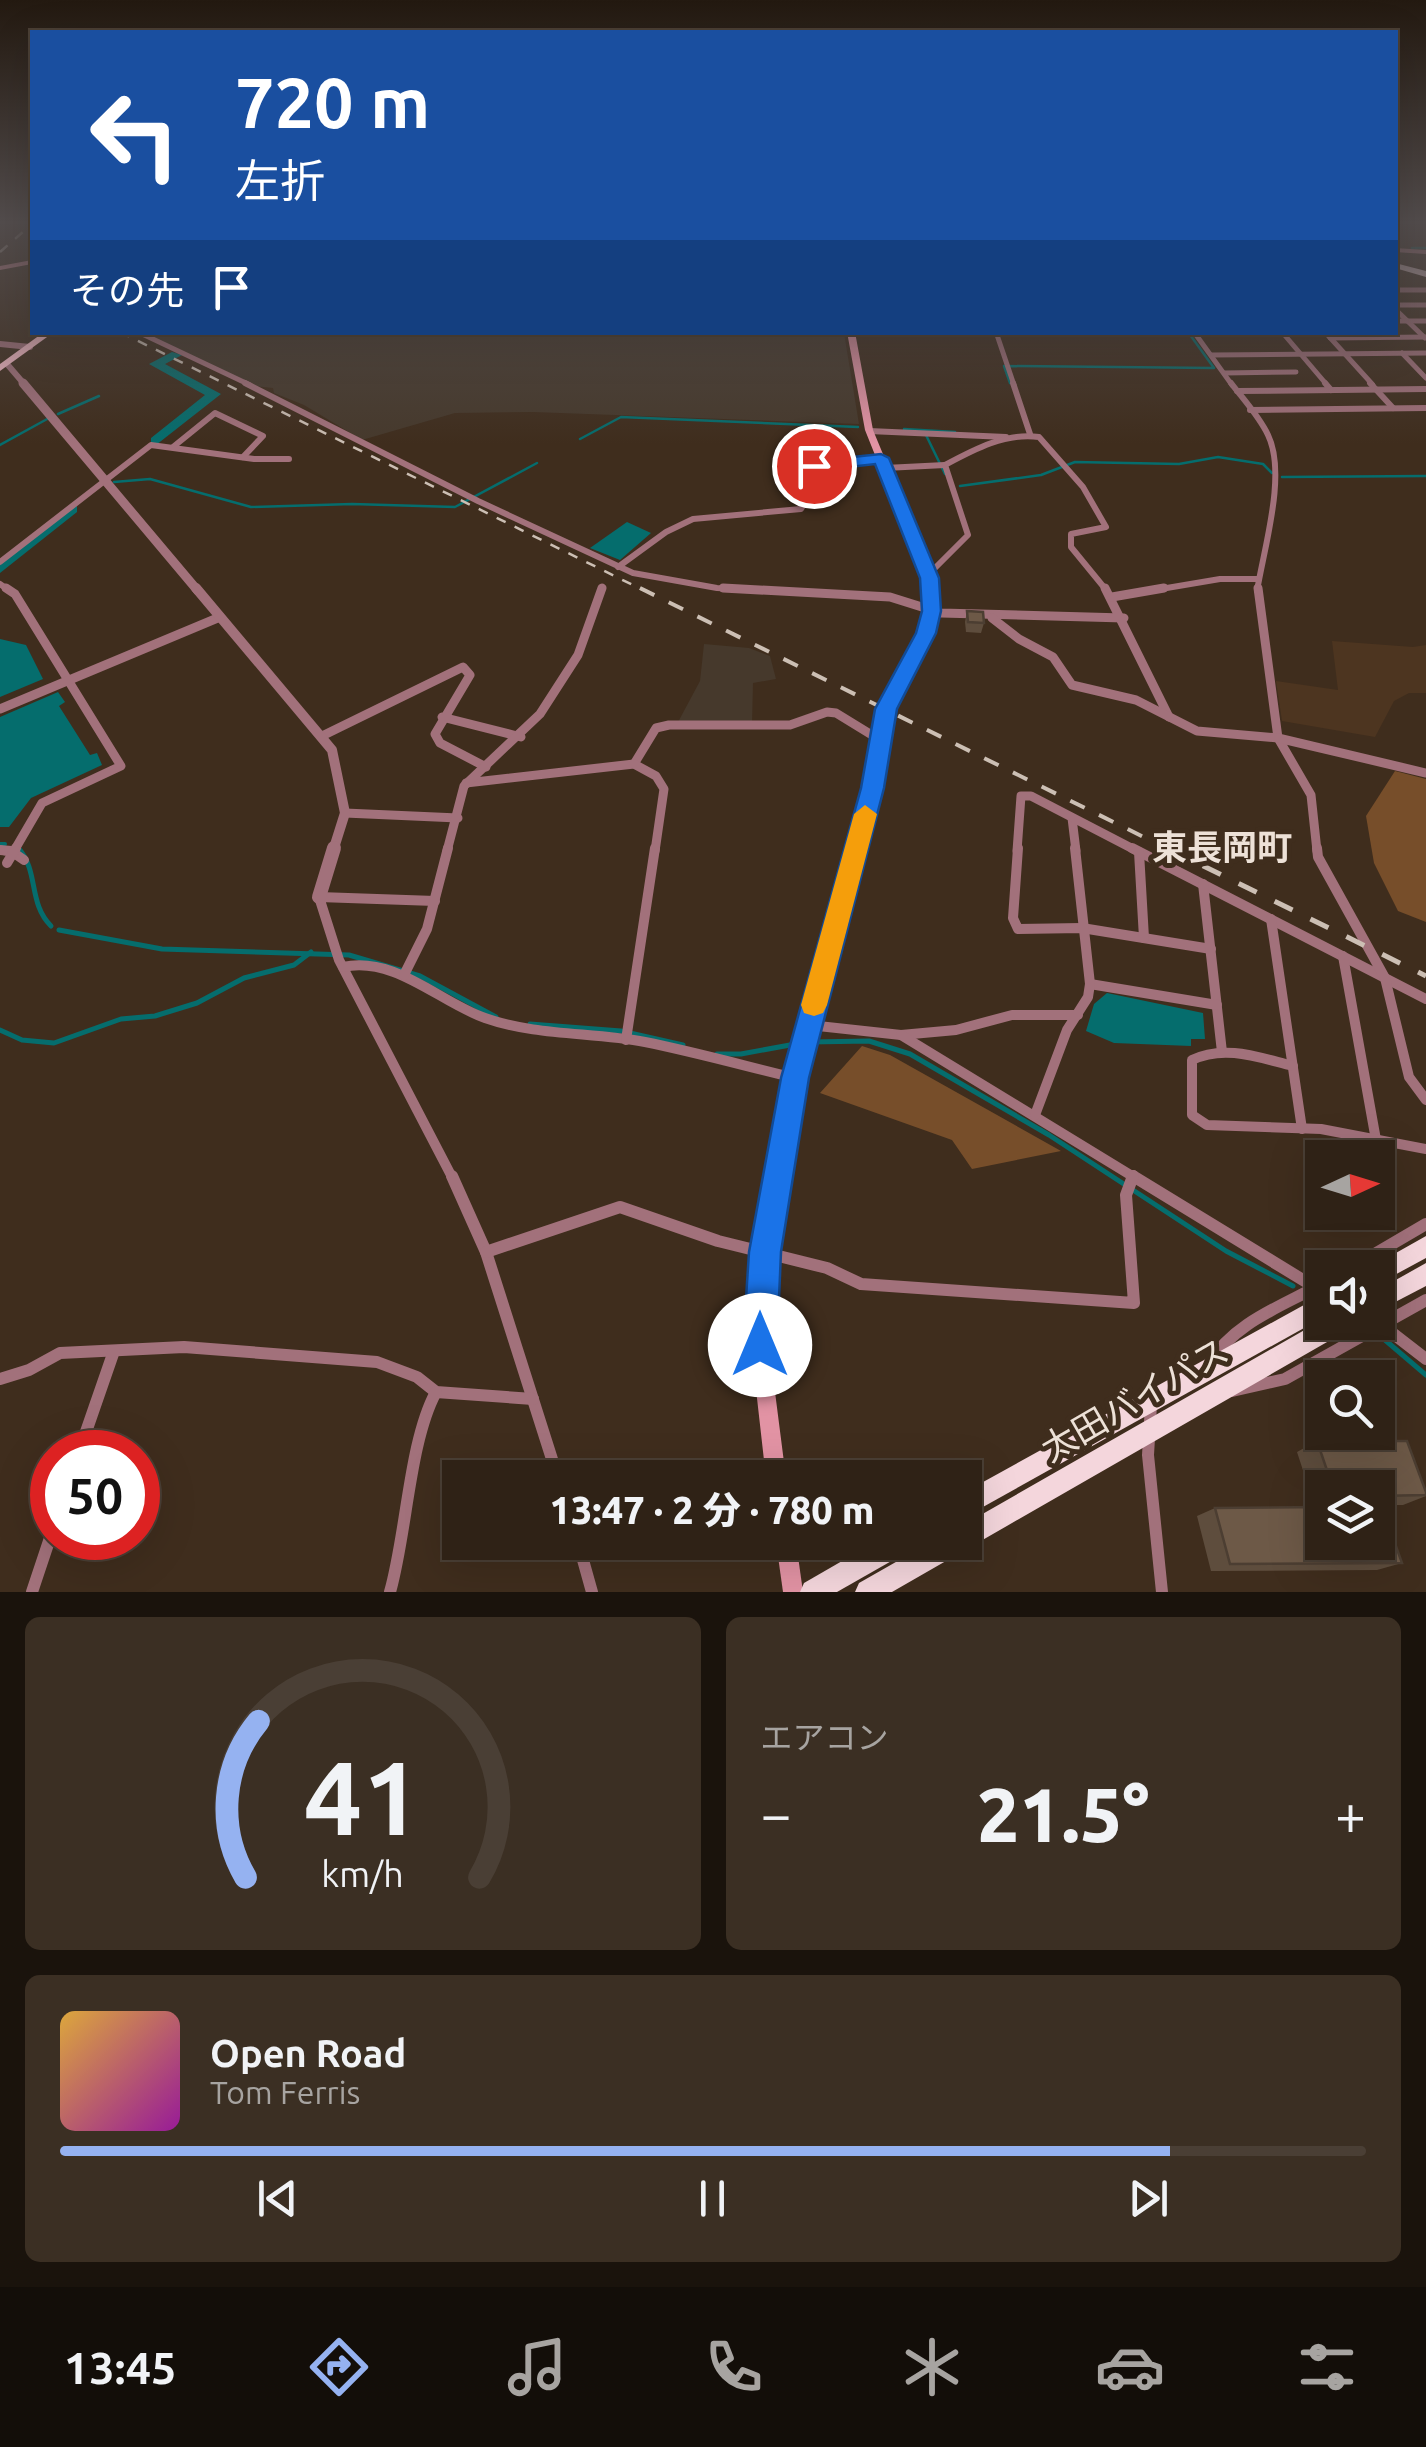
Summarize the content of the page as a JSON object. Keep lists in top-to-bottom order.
{
  "streets": {
    "highway": ["太田バイパス"]
  },
  "districts": ["東長岡町"],
  "north": "right",
  "page": {
    "turn": ["720 m", "左折"],
    "then": "その先",
    "limit": "50",
    "trip": "13:47 · 2 分 · 780 m",
    "tile": "エアコン",
    "heat": ["−", "21.5°", "+"],
    "song": ["Open Road", "Tom Ferris"],
    "tabs": "13:45",
    "gauge": ["41", "km/h"]
  }
}
